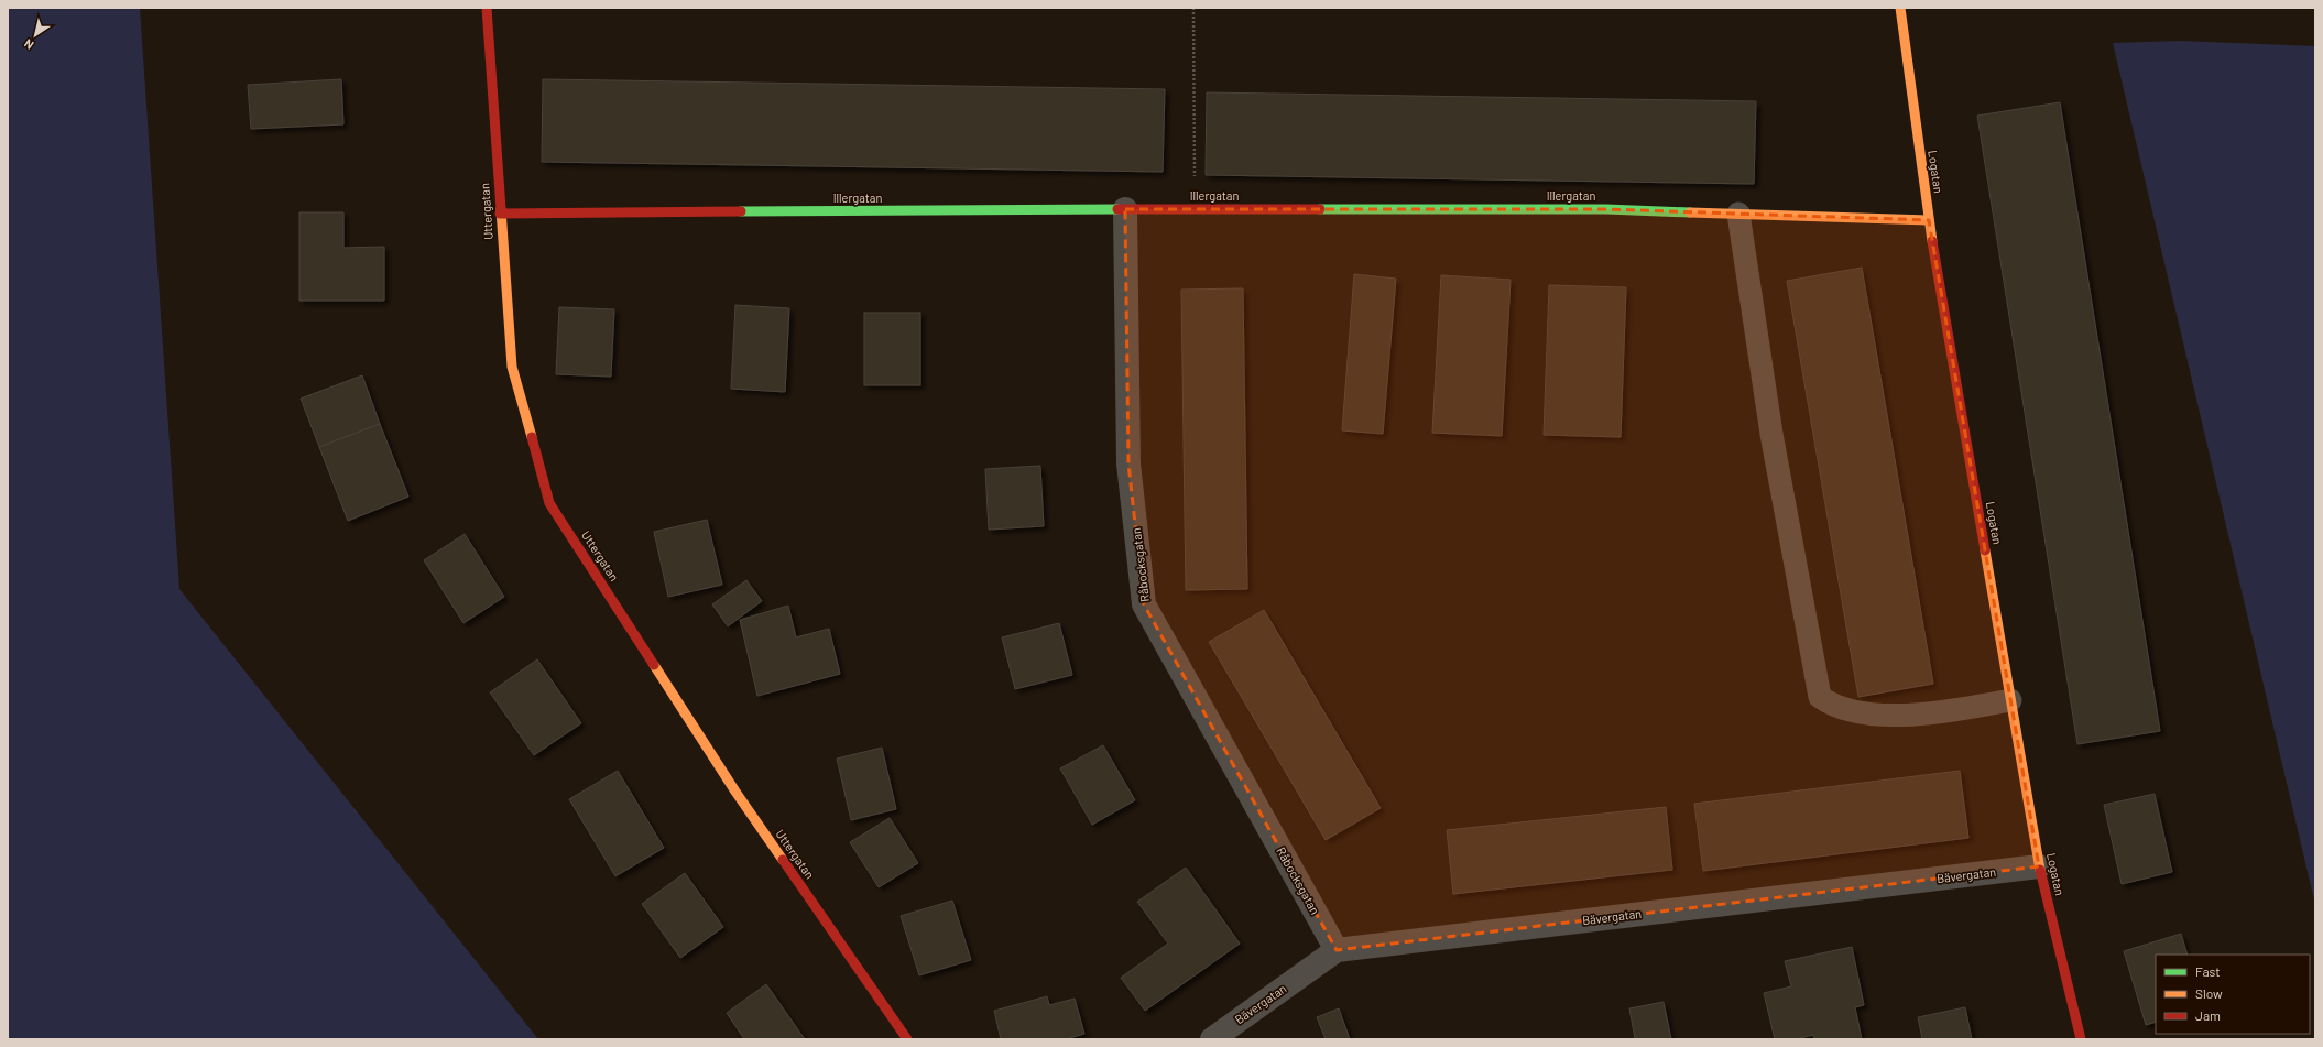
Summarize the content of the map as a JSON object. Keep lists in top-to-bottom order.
{
  "streets": {
    "street": [
      "Logatan",
      "Illergatan",
      "Uttergatan",
      "Råbocksgatan",
      "Bävergatan"
    ]
  },
  "crossings": [
    ["Logatan", "Illergatan"],
    ["Logatan", "Bävergatan"],
    ["Illergatan", "Uttergatan"],
    ["Illergatan", "Råbocksgatan"],
    ["Råbocksgatan", "Bävergatan"]
  ],
  "legend": ["Fast", "Slow", "Jam"],
  "north": "bottom left"
}
